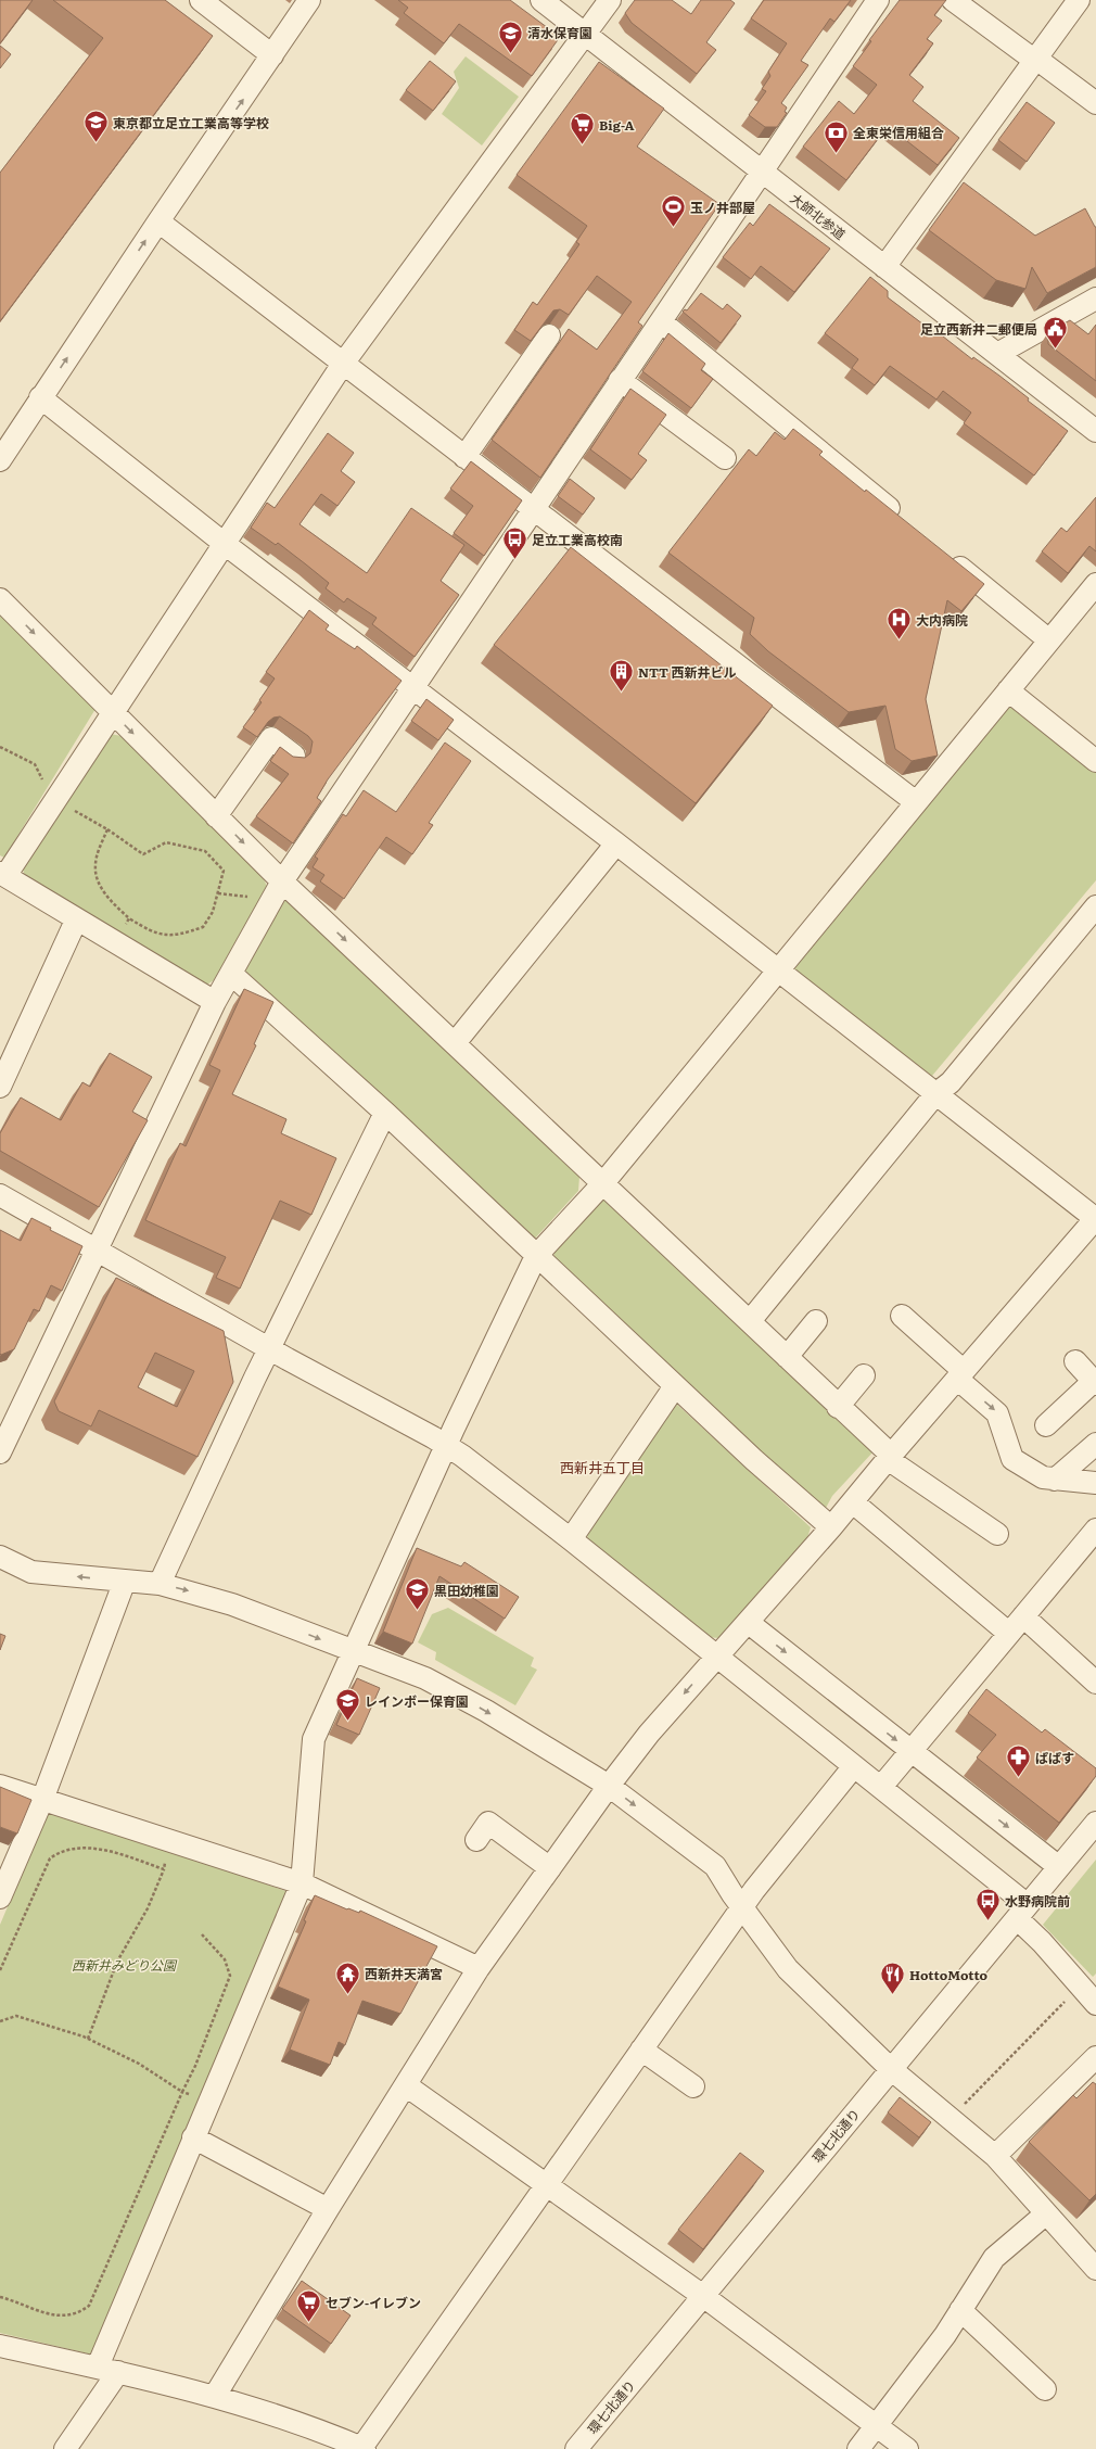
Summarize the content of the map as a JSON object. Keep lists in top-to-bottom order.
{
  "streets": {
    "street": ["大師北参道", "環七北通り"]
  },
  "districts": ["西新井五丁目"],
  "parks": ["西新井みどり公園"],
  "places": {
    "school or university": [
      "清水保育園",
      "東京都立足立工業高等学校",
      "黒田幼稚園",
      "レインボー保育園"
    ],
    "supermarket": ["Big-A", "セブン-イレブン"],
    "bank": ["全東栄信用組合"],
    "sports": ["玉ノ井部屋"],
    "public building": ["足立西新井二郵便局"],
    "bus stop": ["足立工業高校南", "水野病院前"],
    "hospital": ["大内病院"],
    "building": ["NTT 西新井ビル"],
    "pharmacy": ["ぱぱす"],
    "temple": ["西新井天満宮"],
    "restaurant": ["HottoMotto"]
  }
}
